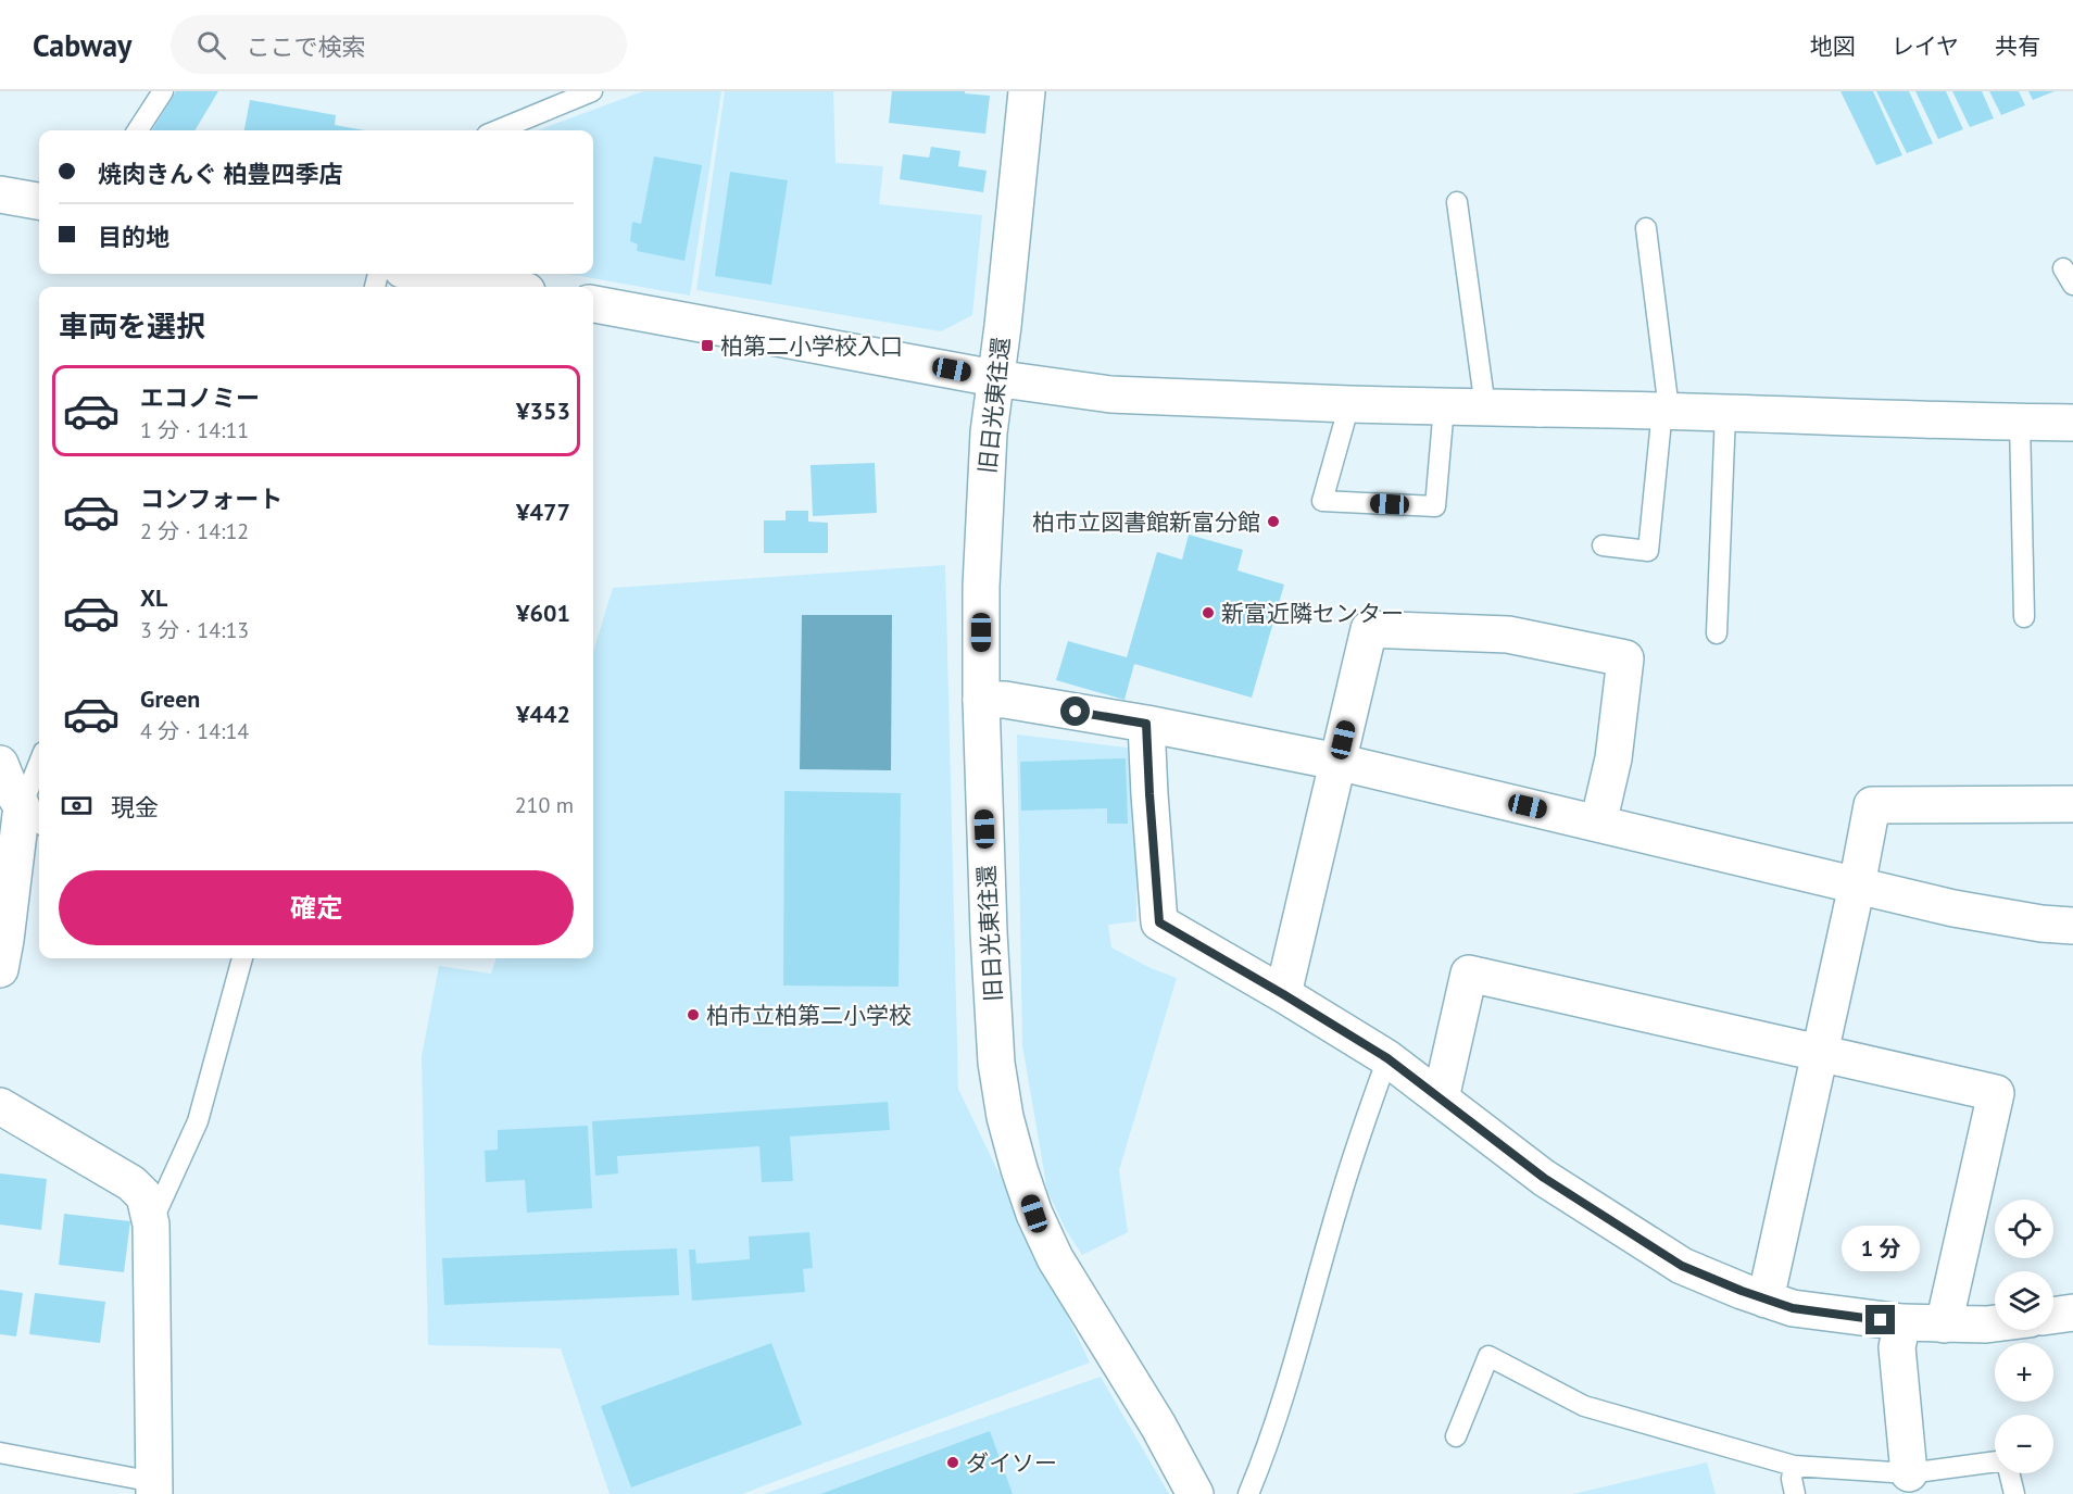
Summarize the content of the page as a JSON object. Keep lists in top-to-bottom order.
{
  "streets": {
    "street": ["旧日光東往還"]
  },
  "places": {
    "transit": ["柏第二小学校入口"],
    "other": [
      "柏市立図書館新富分館",
      "新富近隣センター",
      "柏市立柏第二小学校",
      "ダイソー"
    ]
  },
  "page": {
    "header": "Cabway",
    "search": "ここで検索",
    "nav": ["地図", "レイヤ", "共有"],
    "banner": ["焼肉きんぐ 柏豊四季店", "目的地"],
    "heading": "車両を選択",
    "list": [
      {
        "name": "エコノミー",
        "note": "1 分 · 14:11",
        "value": "¥353"
      },
      {
        "name": "コンフォート",
        "note": "2 分 · 14:12",
        "value": "¥477"
      },
      {
        "name": "XL",
        "note": "3 分 · 14:13",
        "value": "¥601"
      },
      {
        "name": "Green",
        "note": "4 分 · 14:14",
        "value": "¥442"
      }
    ],
    "pay": ["現金", "210 m"],
    "buttons": "確定",
    "map_buttons": ["+", "−"],
    "bubble": "1 分"
  }
}
